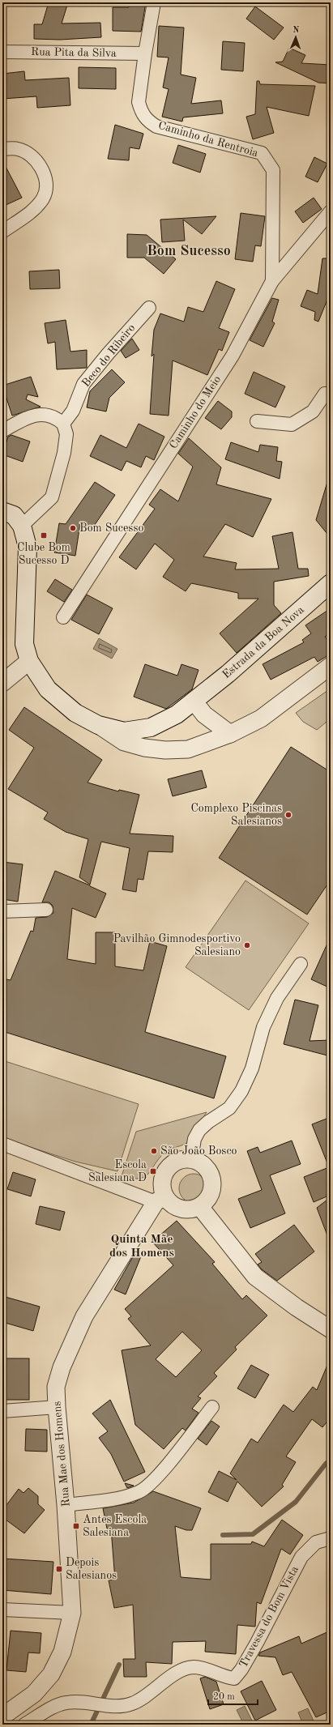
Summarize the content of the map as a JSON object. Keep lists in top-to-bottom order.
{
  "streets": {
    "main road": ["Estrada da Boa Nova"],
    "street": [
      "Rua Pita da Silva",
      "Caminho da Rentroia",
      "Beco do Ribeiro",
      "Caminho do Meio",
      "Rua Mae dos Homens",
      "Travessa do Bom Vista"
    ]
  },
  "crossings": [
    ["Rua Pita da Silva", "Caminho da Rentroia"],
    ["Caminho da Rentroia", "Caminho do Meio"]
  ],
  "districts": ["Bom Sucesso", "Quinta Mãe dos Homens"],
  "places": {
    "other": [
      "Bom Sucesso",
      "Complexo Piscinas Salesianos",
      "Pavilhão Gimnodesportivo Salesiano",
      "São João Bosco"
    ],
    "transit": [
      "Clube Bom Sucesso D",
      "Escola Salesiana D",
      "Antes Escola Salesiana",
      "Depois Salesianos"
    ]
  },
  "scale_bar": "20 m",
  "north": "top"
}
